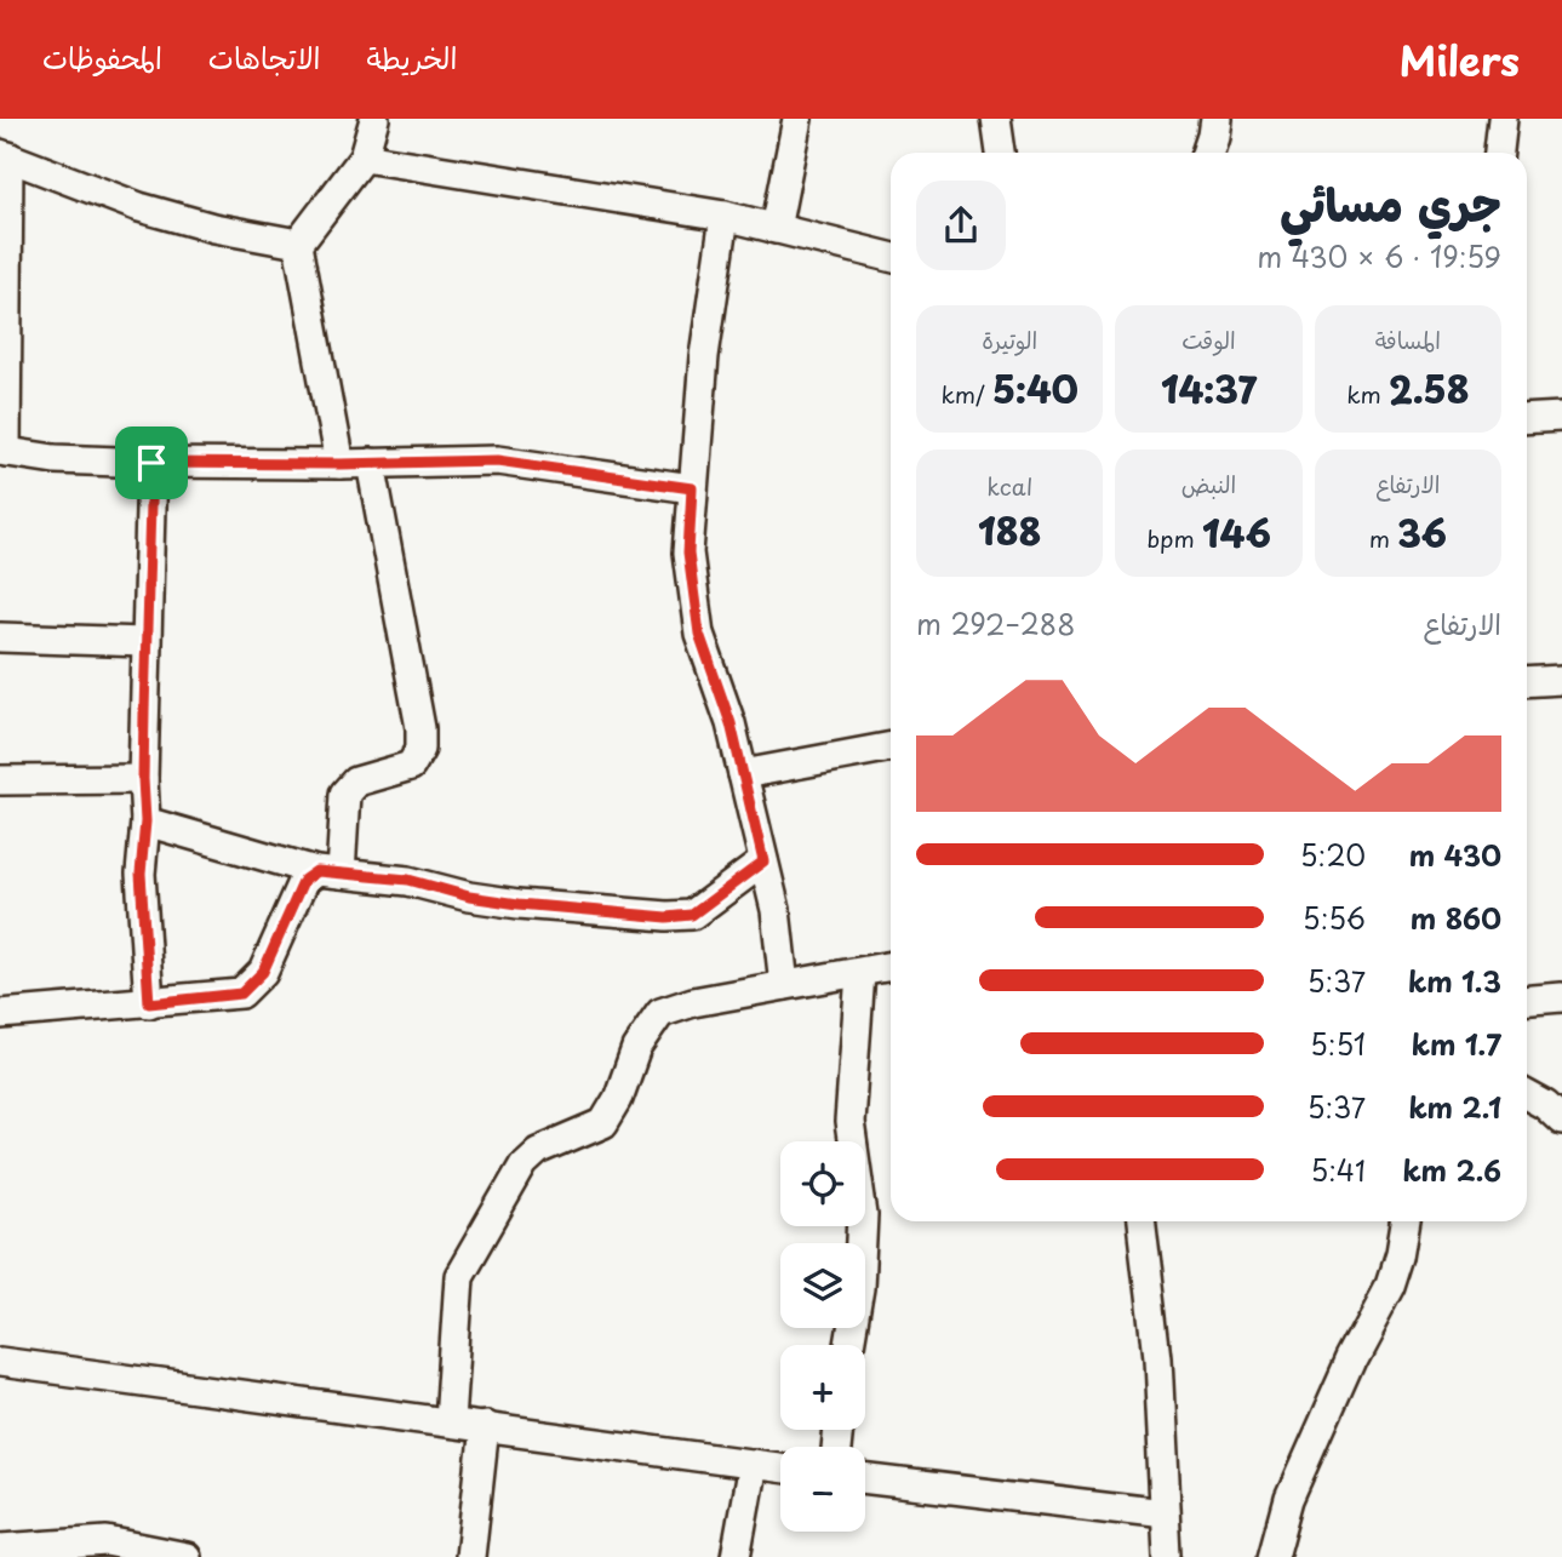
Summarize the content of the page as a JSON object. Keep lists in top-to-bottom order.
{
  "page": {
    "header": "Milers",
    "nav": ["الخريطة", "الاتجاهات", "المحفوظات"],
    "heading": ["جري مسائي", "19:59 · 6 × 430 m"],
    "stats": [
      ["المسافة", "2.58 km"],
      ["الوقت", "14:37"],
      ["الوتيرة", "5:40 /km"],
      ["الارتفاع", "36 m"],
      ["النبض", "146 bpm"],
      ["kcal", "188"]
    ],
    "chart": ["الارتفاع", "288–292 m"],
    "list": [
      {
        "name": "430 m",
        "note": "5:20"
      },
      {
        "name": "860 m",
        "note": "5:56"
      },
      {
        "name": "1.3 km",
        "note": "5:37"
      },
      {
        "name": "1.7 km",
        "note": "5:51"
      },
      {
        "name": "2.1 km",
        "note": "5:37"
      },
      {
        "name": "2.6 km",
        "note": "5:41"
      }
    ],
    "map_buttons": ["+", "−"]
  }
}
